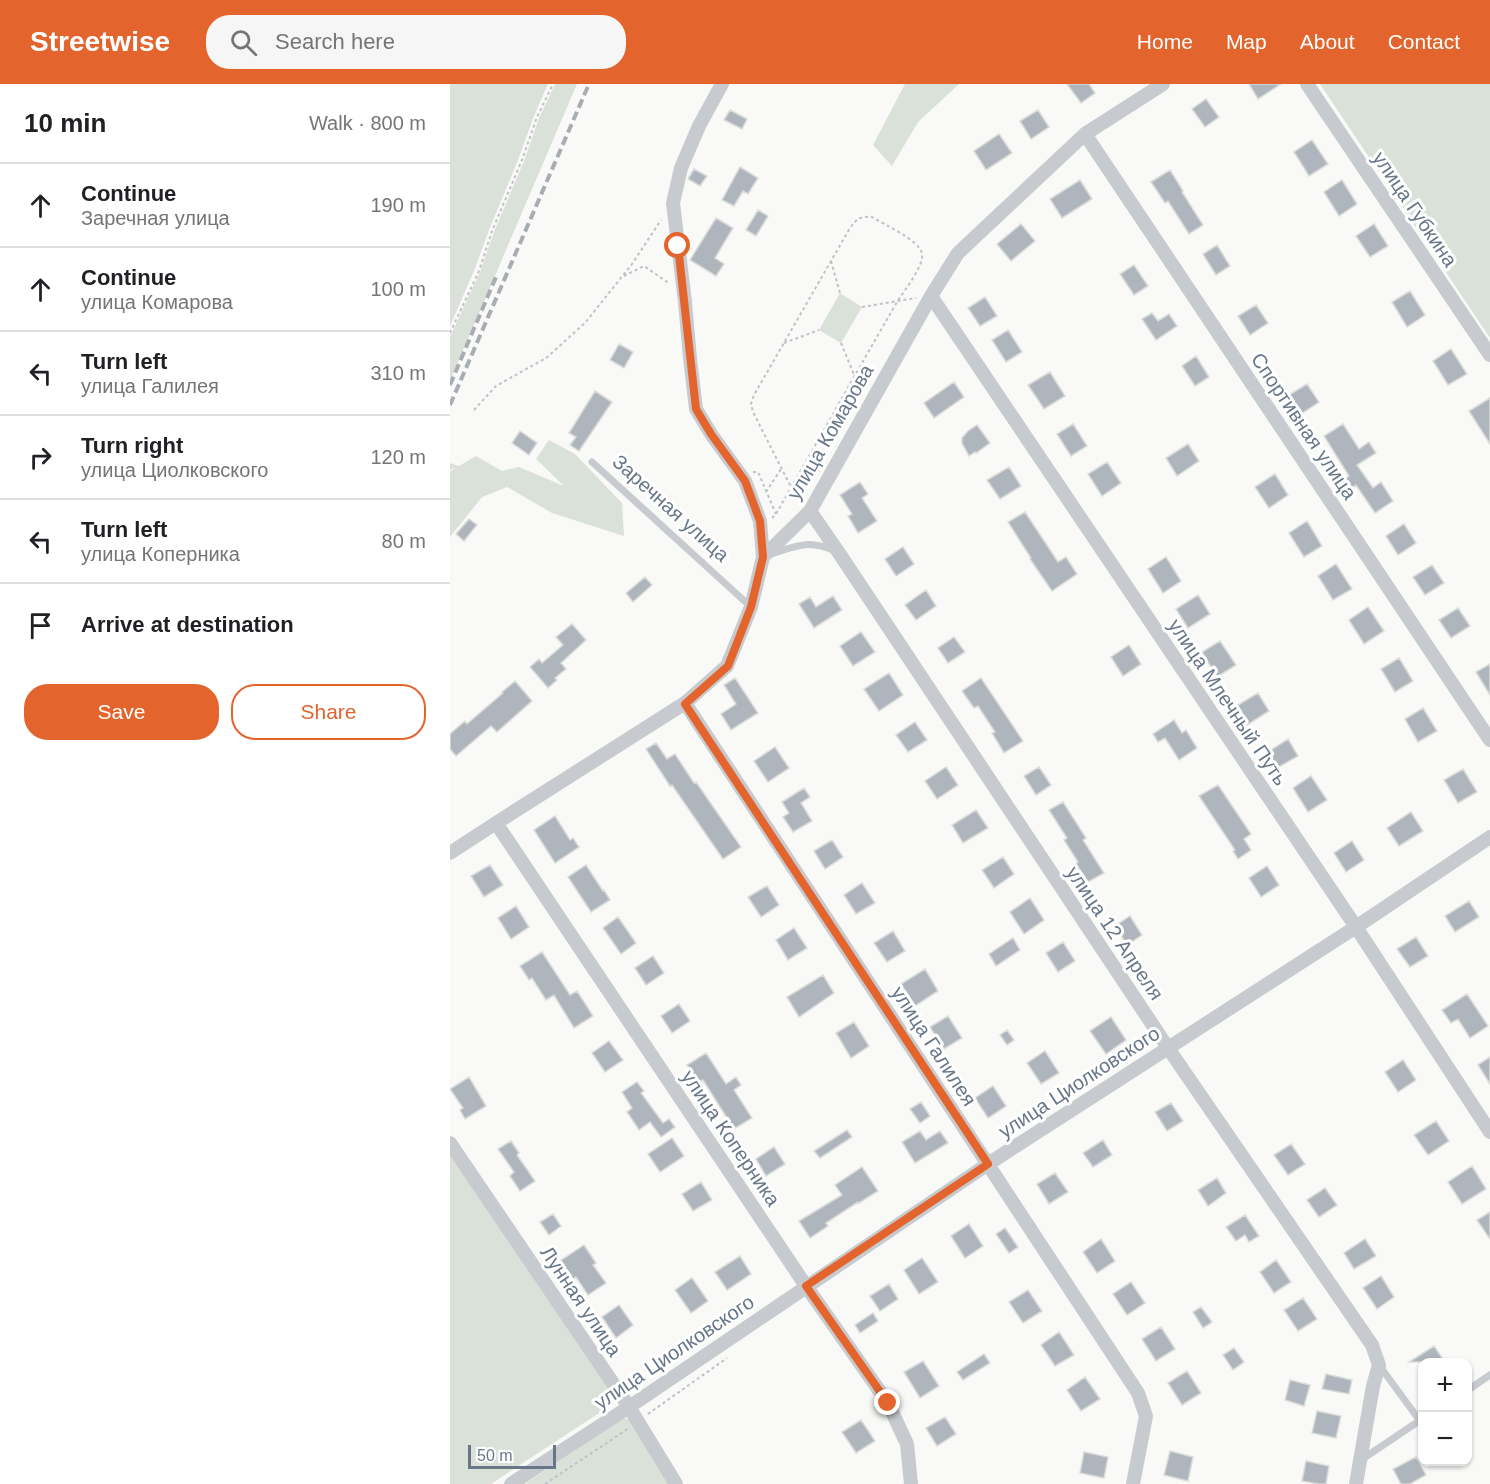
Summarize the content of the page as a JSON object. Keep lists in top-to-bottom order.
{
  "streets": {
    "street": [
      "улица Губкина",
      "Спортивная улица",
      "улица Комарова",
      "Заречная улица",
      "улица Млечный Путь",
      "улица 12 Апреля",
      "улица Галилея",
      "улица Циолковского",
      "улица Коперника",
      "Лунная улица"
    ]
  },
  "crossings": [
    ["Спортивная улица", "улица Комарова"],
    ["улица Комарова", "Заречная улица"],
    ["улица Комарова", "улица Млечный Путь"],
    ["улица Комарова", "улица 12 Апреля"],
    ["улица Млечный Путь", "улица Циолковского"],
    ["улица 12 Апреля", "улица Циолковского"],
    ["улица Галилея", "улица Циолковского"],
    ["улица Циолковского", "улица Коперника"],
    ["улица Циолковского", "Лунная улица"]
  ],
  "scale_bar": "50 m",
  "page": {
    "header": "Streetwise",
    "search": "Search here",
    "nav": [
      "Home",
      "Map",
      "About",
      "Contact"
    ],
    "heading": ["10 min", "Walk · 800 m"],
    "list": [
      ["Continue", "Заречная улица", "190 m"],
      ["Continue", "улица Комарова", "100 m"],
      ["Turn left", "улица Галилея", "310 m"],
      ["Turn right", "улица Циолковского", "120 m"],
      ["Turn left", "улица Коперника", "80 m"],
      "Arrive at destination"
    ],
    "buttons": ["Save", "Share"],
    "map_buttons": ["+", "−"],
    "scale": "50 m"
  }
}
